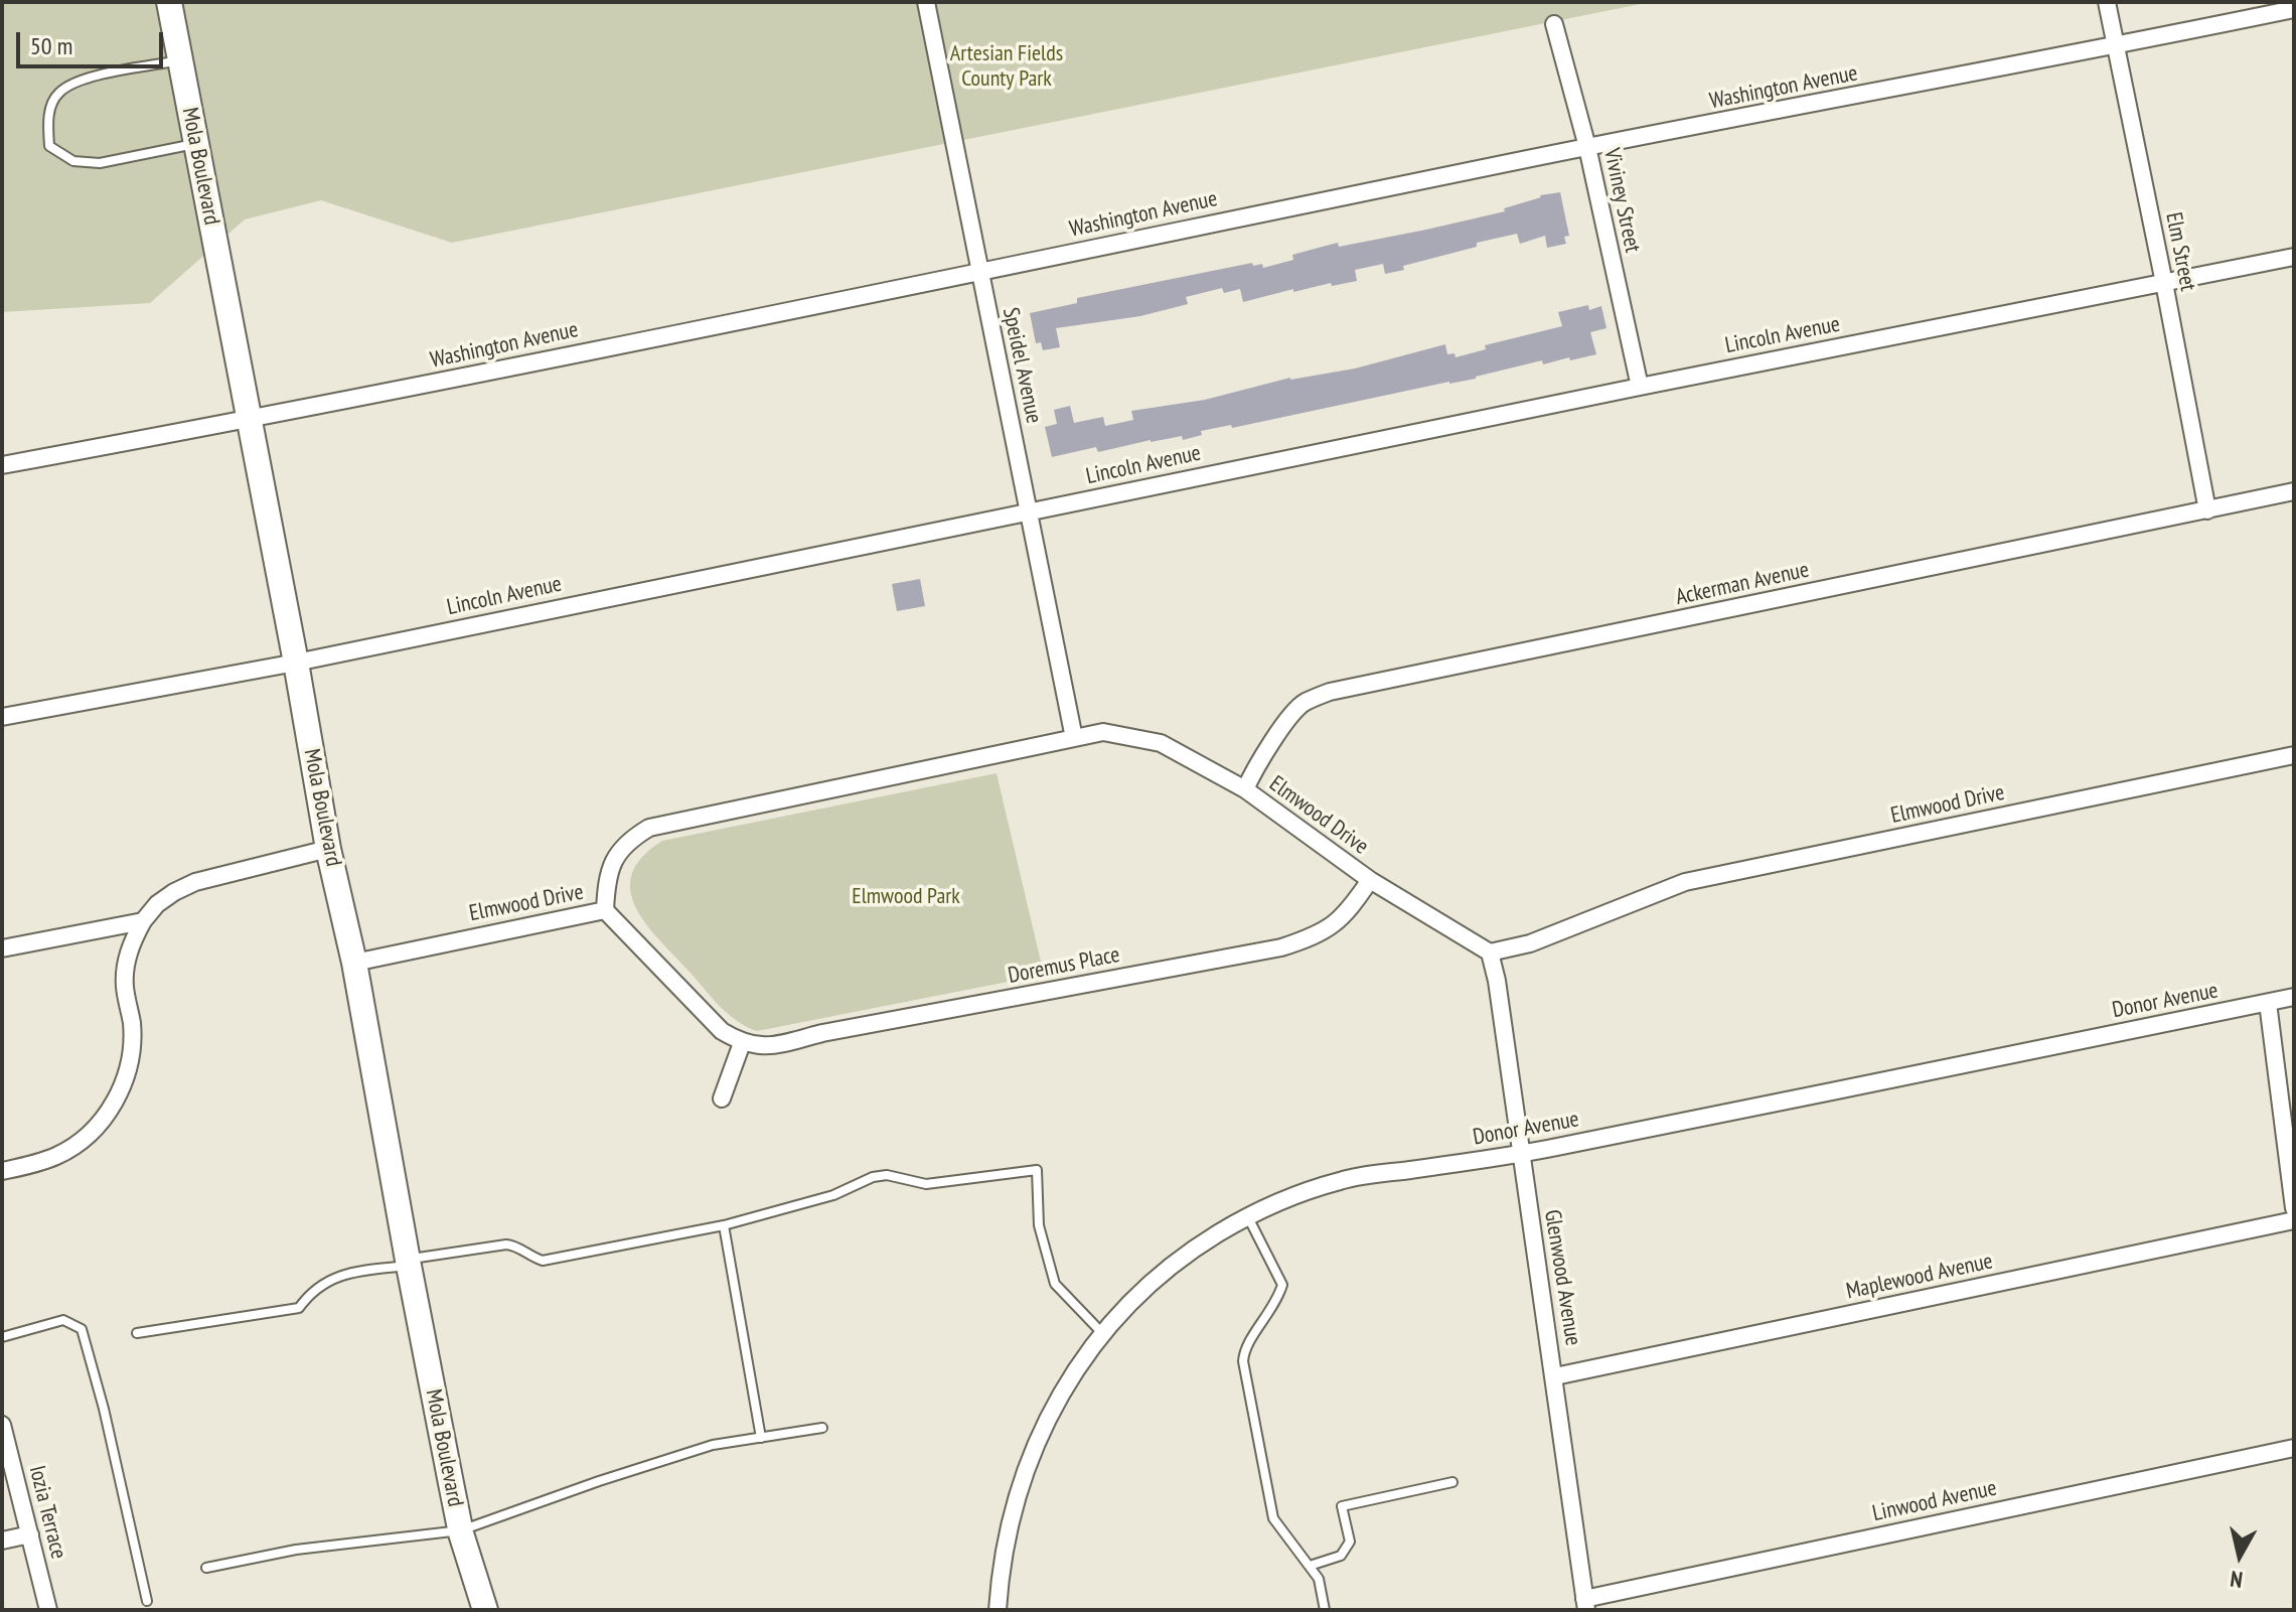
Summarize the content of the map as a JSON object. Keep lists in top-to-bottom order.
{
  "streets": {
    "street": [
      "Washington Avenue",
      "Mola Boulevard",
      "Viviney Street",
      "Elm Street",
      "Lincoln Avenue",
      "Speidel Avenue",
      "Ackerman Avenue",
      "Elmwood Drive",
      "Doremus Place",
      "Donor Avenue",
      "Maplewood Avenue",
      "Glenwood Avenue",
      "Linwood Avenue",
      "Iozia Terrace"
    ]
  },
  "crossings": [
    ["Washington Avenue", "Mola Boulevard"],
    ["Washington Avenue", "Viviney Street"],
    ["Washington Avenue", "Elm Street"],
    ["Washington Avenue", "Speidel Avenue"],
    ["Mola Boulevard", "Lincoln Avenue"],
    ["Mola Boulevard", "Elmwood Drive"],
    ["Viviney Street", "Lincoln Avenue"],
    ["Elm Street", "Lincoln Avenue"],
    ["Elm Street", "Ackerman Avenue"],
    ["Lincoln Avenue", "Speidel Avenue"],
    ["Speidel Avenue", "Elmwood Drive"],
    ["Ackerman Avenue", "Elmwood Drive"],
    ["Elmwood Drive", "Doremus Place"],
    ["Elmwood Drive", "Glenwood Avenue"],
    ["Donor Avenue", "Glenwood Avenue"],
    ["Maplewood Avenue", "Glenwood Avenue"],
    ["Glenwood Avenue", "Linwood Avenue"]
  ],
  "parks": ["Artesian Fields County Park", "Elmwood Park"],
  "scale_bar": "50 m",
  "north": "bottom"
}
